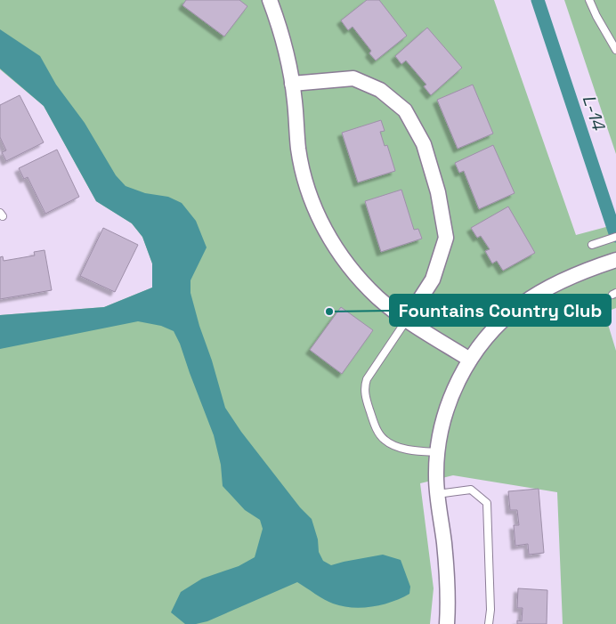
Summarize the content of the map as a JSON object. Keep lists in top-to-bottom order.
{
  "water": ["L-14"],
  "places": ["Fountains Country Club"]
}
